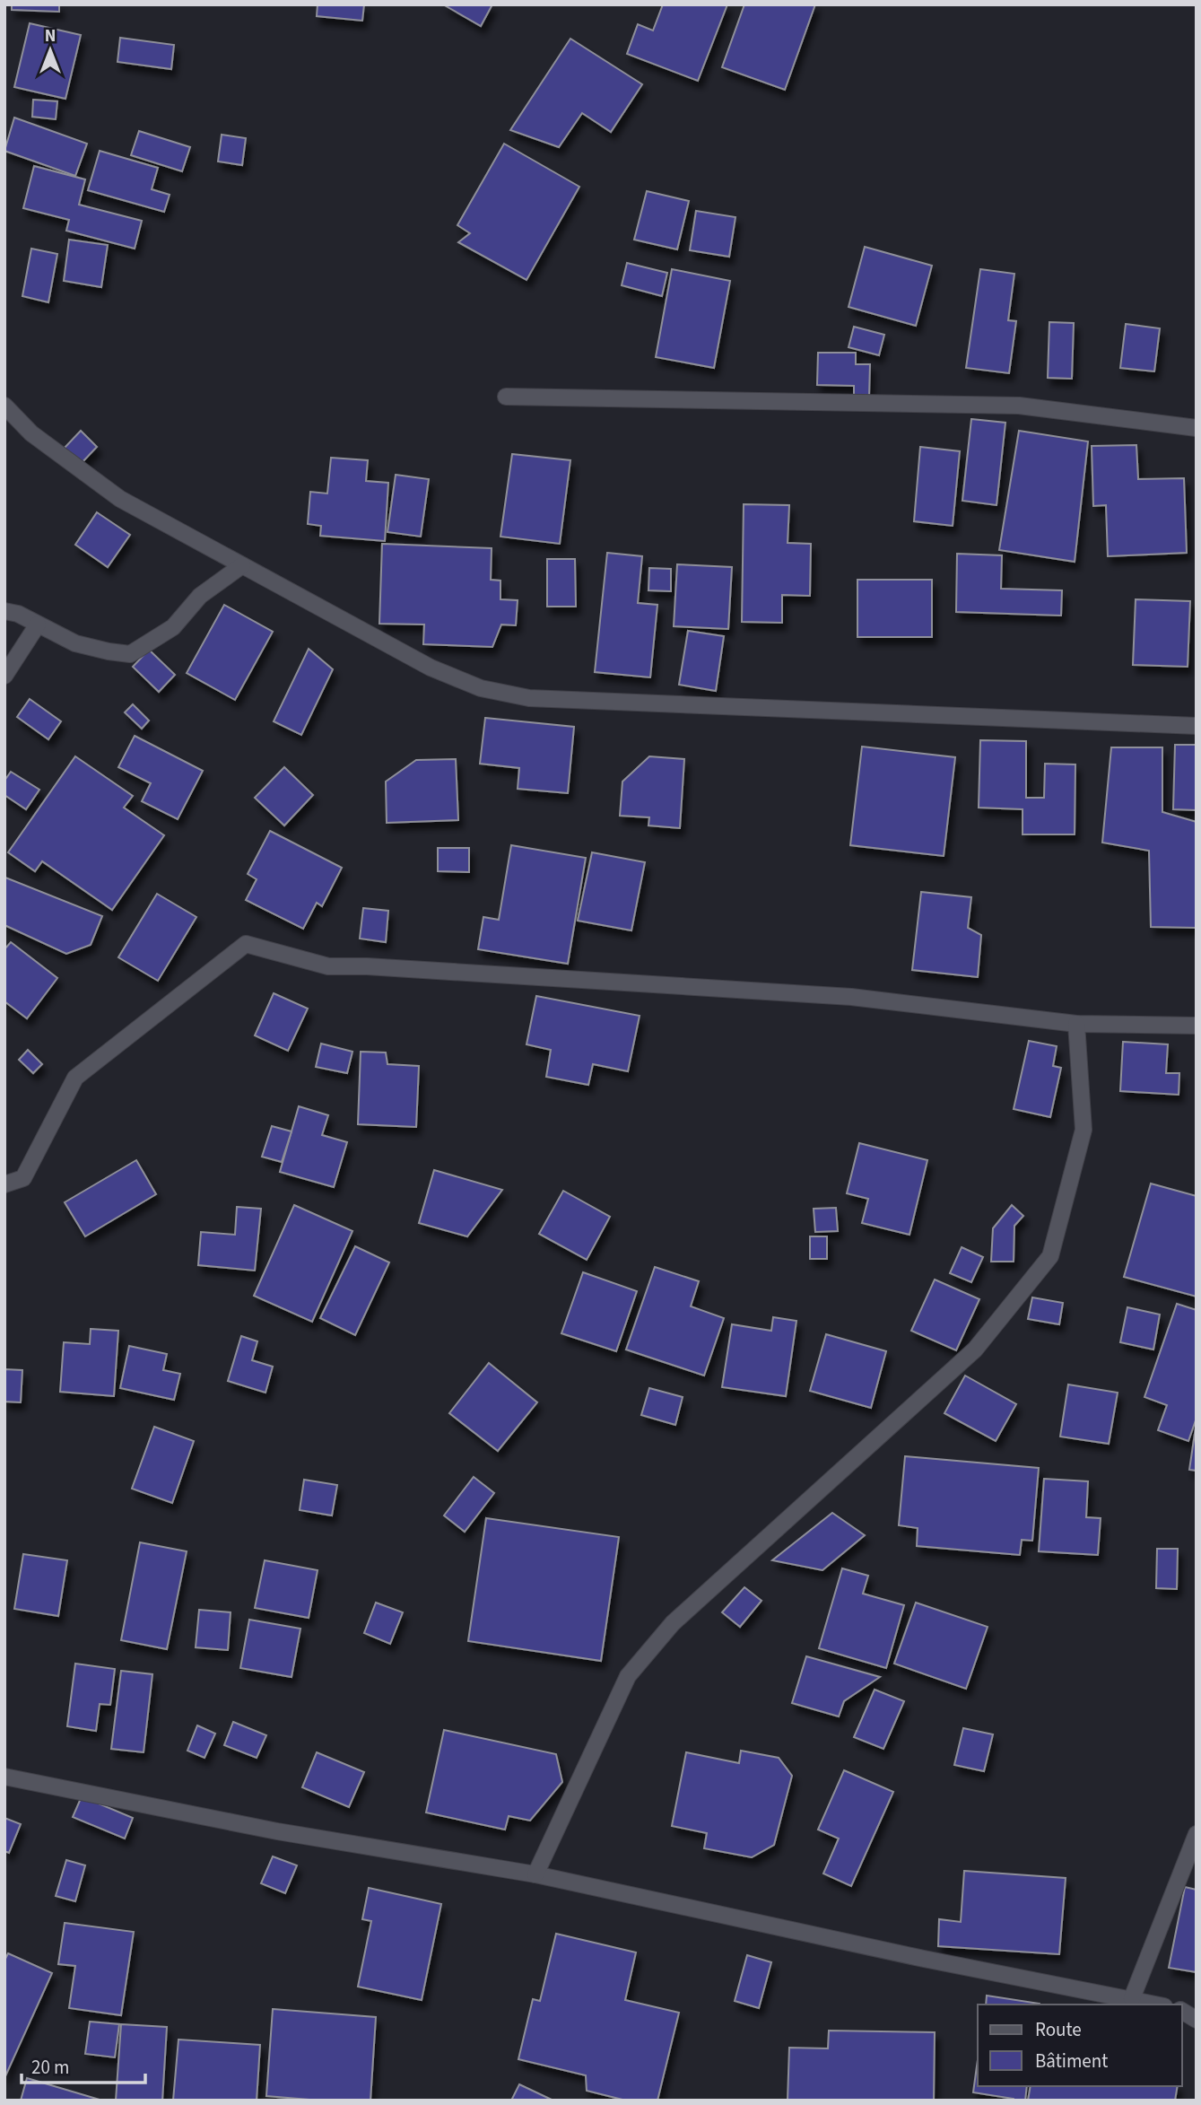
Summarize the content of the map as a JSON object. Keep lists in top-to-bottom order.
{
  "legend": ["Route", "Bâtiment"],
  "scale_bar": "20 m",
  "north": "top"
}
